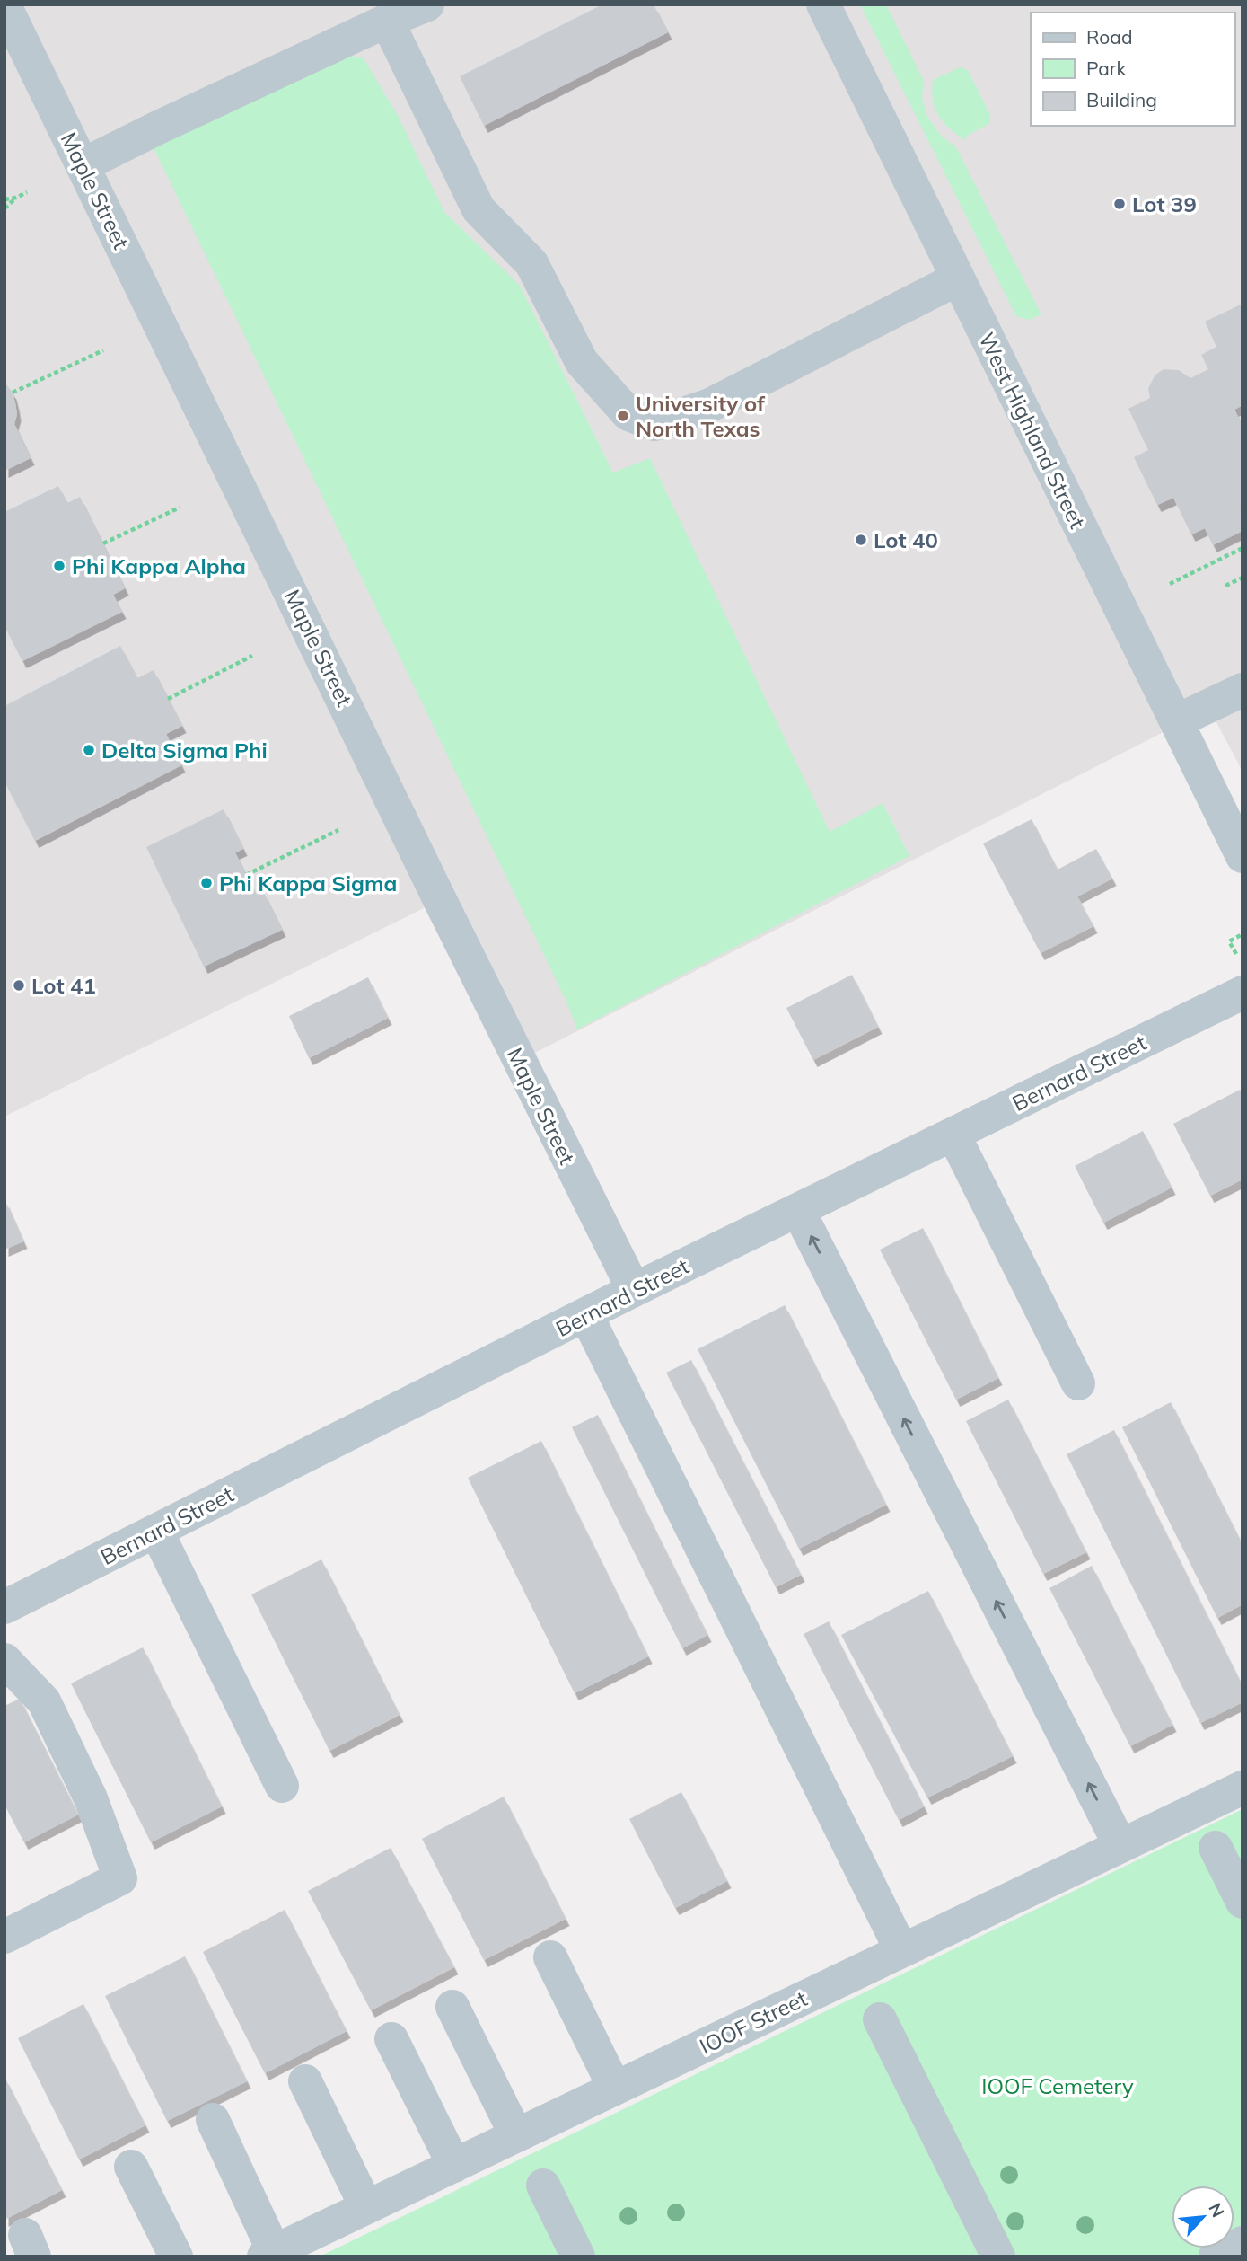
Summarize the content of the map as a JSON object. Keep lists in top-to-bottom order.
{
  "streets": {
    "street": [
      "Maple Street",
      "West Highland Street",
      "Bernard Street",
      "IOOF Street"
    ]
  },
  "crossings": [
    ["Maple Street", "Bernard Street"]
  ],
  "parks": ["IOOF Cemetery"],
  "places": [
    "Lot 39",
    "University of North Texas",
    "Lot 40",
    "Phi Kappa Alpha",
    "Delta Sigma Phi",
    "Phi Kappa Sigma",
    "Lot 41"
  ],
  "legend": ["Road", "Park", "Building"],
  "north": "top right"
}
